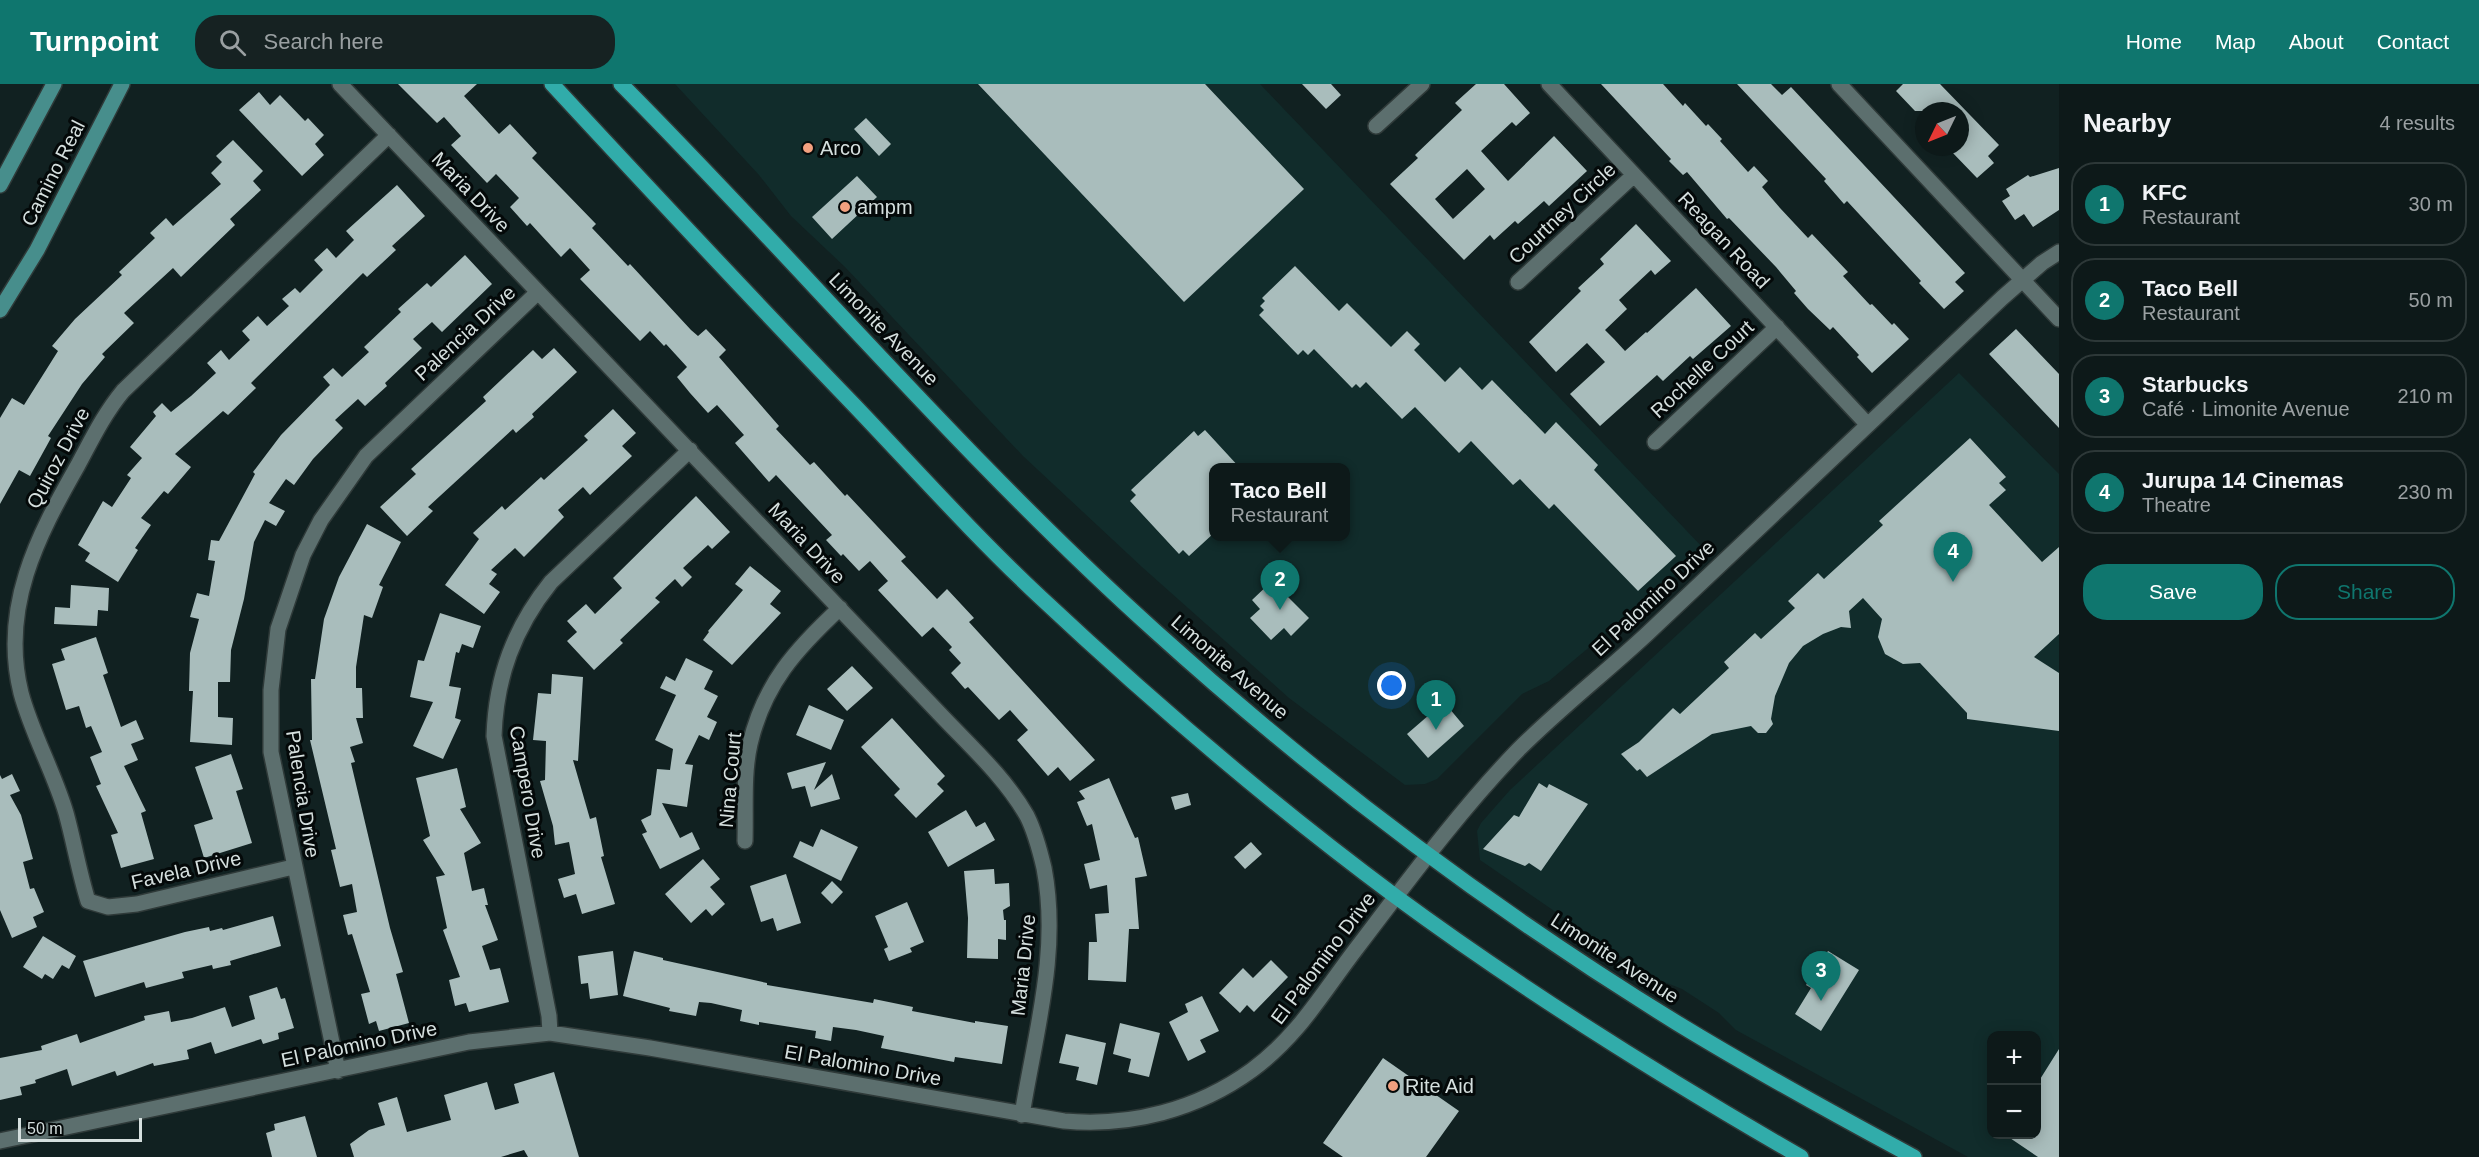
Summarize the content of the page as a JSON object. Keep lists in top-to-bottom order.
{
  "streets": {
    "main road": ["Camino Real", "Limonite Avenue"],
    "street": [
      "Maria Drive",
      "Courtney Circle",
      "Reagan Road",
      "Palencia Drive",
      "Rochelle Court",
      "Quiroz Drive",
      "El Palomino Drive",
      "Nina Court",
      "Campero Drive",
      "Favela Drive"
    ]
  },
  "crossings": [
    ["Maria Drive", "Palencia Drive"],
    ["Maria Drive", "Quiroz Drive"],
    ["Maria Drive", "El Palomino Drive"],
    ["Maria Drive", "Nina Court"],
    ["Maria Drive", "Campero Drive"],
    ["Courtney Circle", "Reagan Road"],
    ["Reagan Road", "Rochelle Court"],
    ["Reagan Road", "El Palomino Drive"],
    ["Limonite Avenue", "El Palomino Drive"],
    ["Palencia Drive", "El Palomino Drive"],
    ["Palencia Drive", "Favela Drive"],
    ["Quiroz Drive", "Favela Drive"],
    ["El Palomino Drive", "Campero Drive"]
  ],
  "places": ["Arco", "ampm", "Rite Aid"],
  "scale_bar": "50 m",
  "north": "bottom left",
  "page": {
    "header": "Turnpoint",
    "search": "Search here",
    "nav": [
      "Home",
      "Map",
      "About",
      "Contact"
    ],
    "heading": ["Nearby", "4 results"],
    "list": [
      {
        "mark": "1",
        "name": "KFC",
        "note": "Restaurant",
        "value": "30 m"
      },
      {
        "mark": "2",
        "name": "Taco Bell",
        "note": "Restaurant",
        "value": "50 m"
      },
      {
        "mark": "3",
        "name": "Starbucks",
        "note": "Café · Limonite Avenue",
        "value": "210 m"
      },
      {
        "mark": "4",
        "name": "Jurupa 14 Cinemas",
        "note": "Theatre",
        "value": "230 m"
      }
    ],
    "popup": ["Taco Bell", "Restaurant"],
    "pins": [
      "4",
      "2",
      "1",
      "3"
    ],
    "buttons": ["Save", "Share"],
    "map_buttons": ["+", "−"],
    "scale": "50 m"
  }
}
